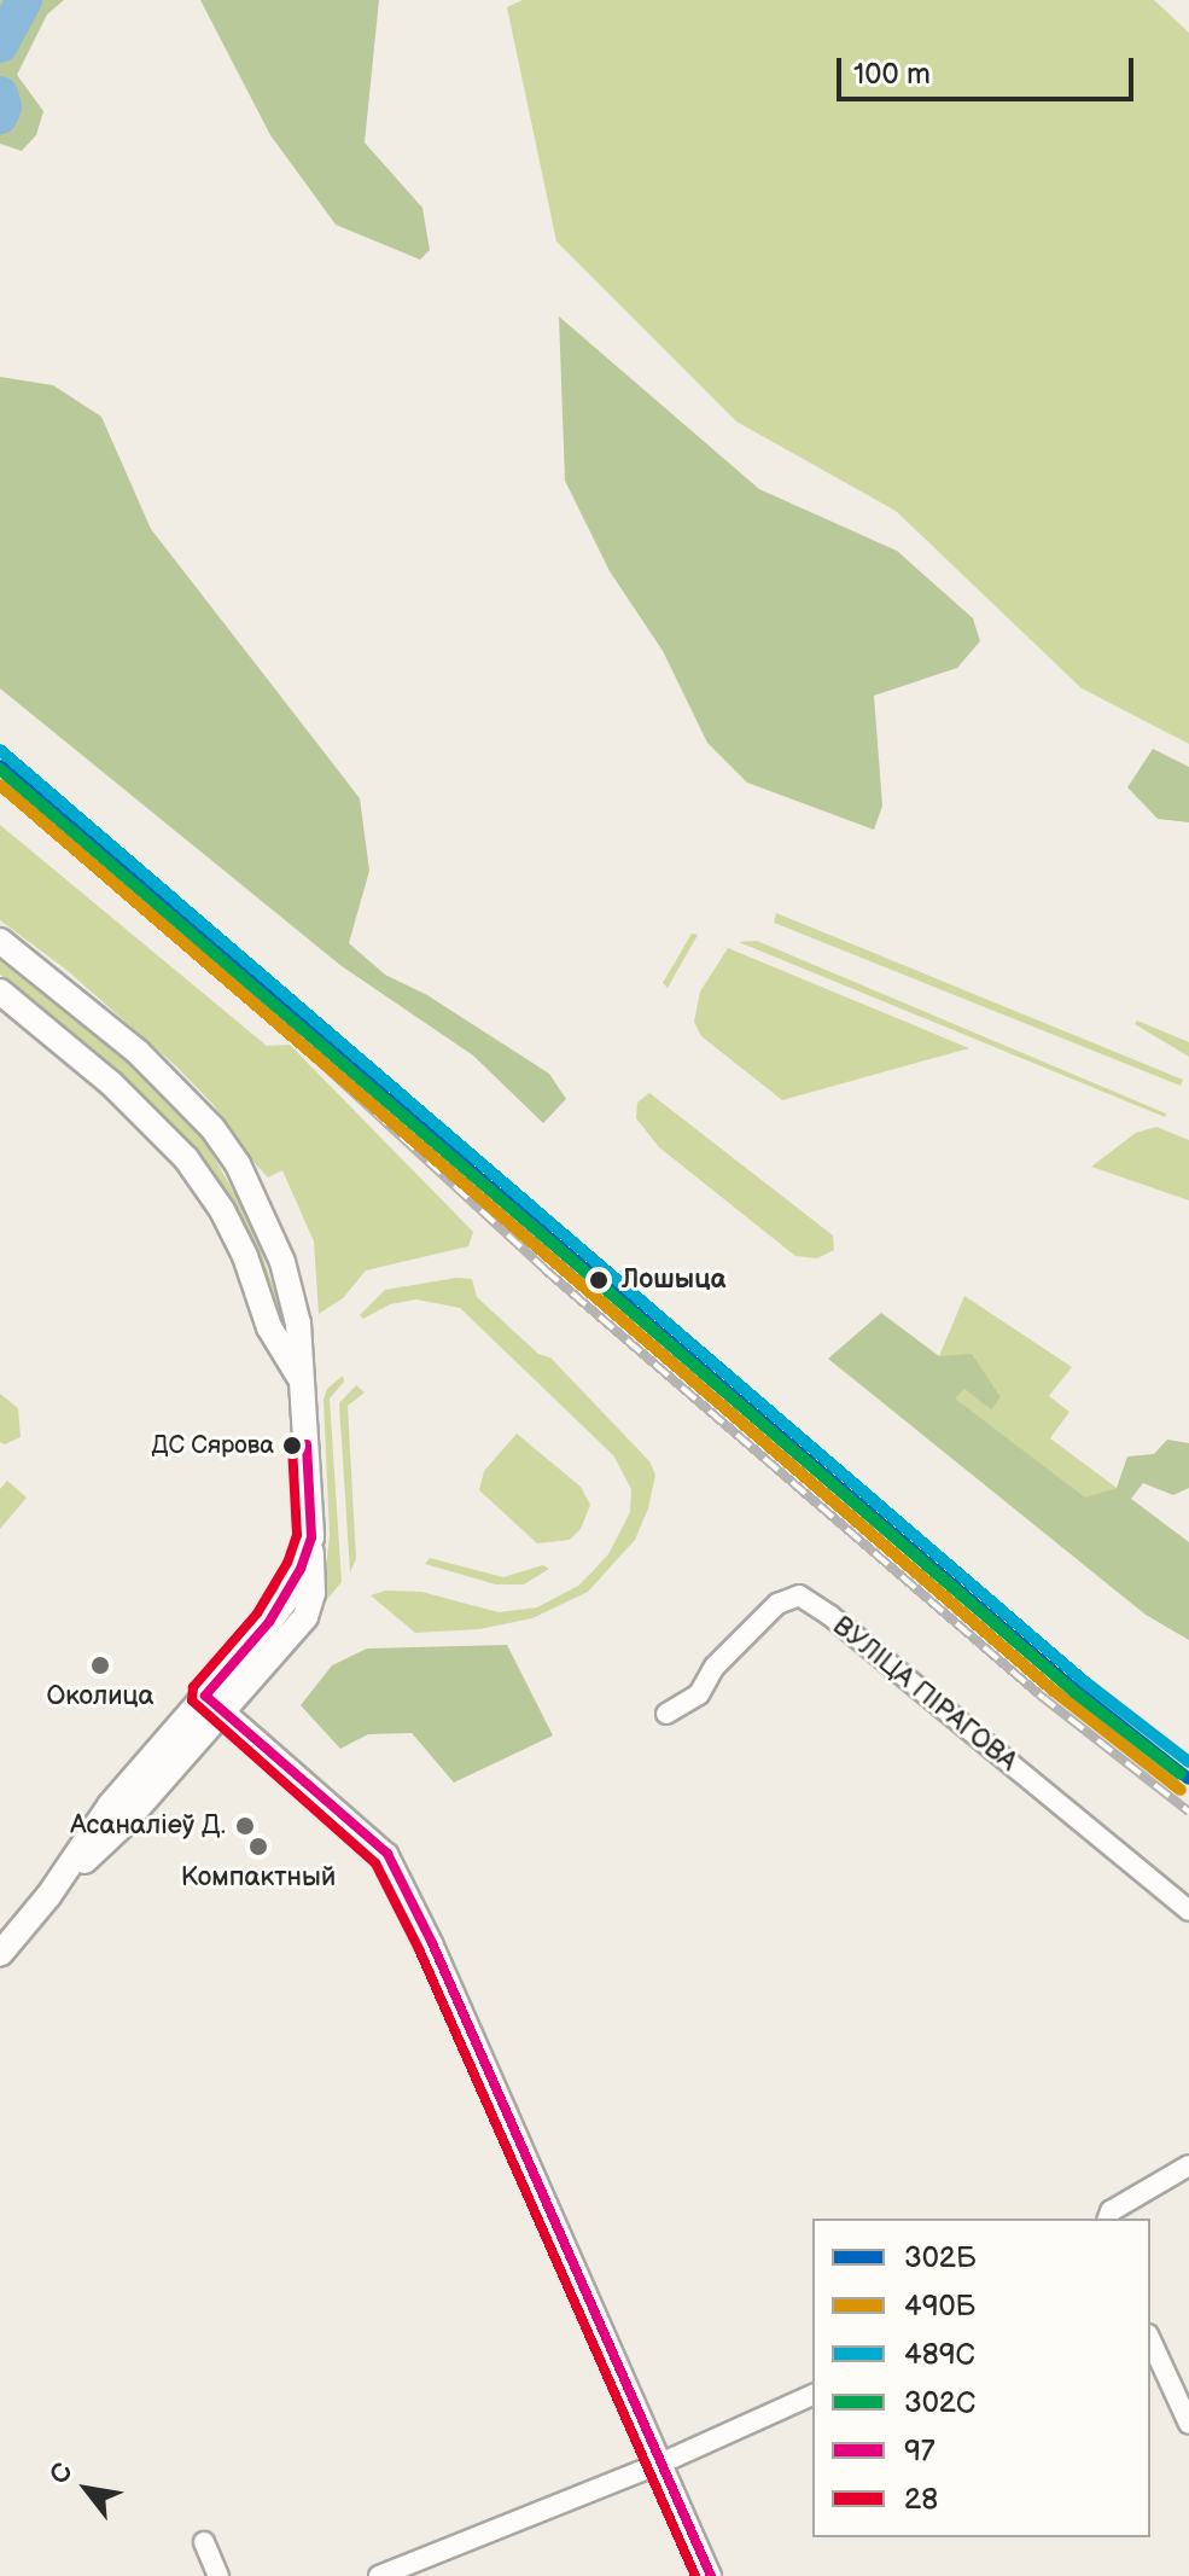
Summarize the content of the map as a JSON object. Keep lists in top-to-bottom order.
{
  "streets": {
    "street": ["ВУЛІЦА ПІРАГОВА"]
  },
  "places": [
    "Лошыца",
    "ДС Сярова",
    "Околица",
    "Асаналіеў Д.",
    "Компактный"
  ],
  "lines": [
    "transit line 489С",
    "transit line 302Б",
    "transit line 302С",
    "transit line 490Б",
    "transit line 97",
    "transit line 28"
  ],
  "legend": [
    "302Б",
    "490Б",
    "489С",
    "302С",
    "97",
    "28"
  ],
  "scale_bar": "100 m",
  "north": "top left"
}
